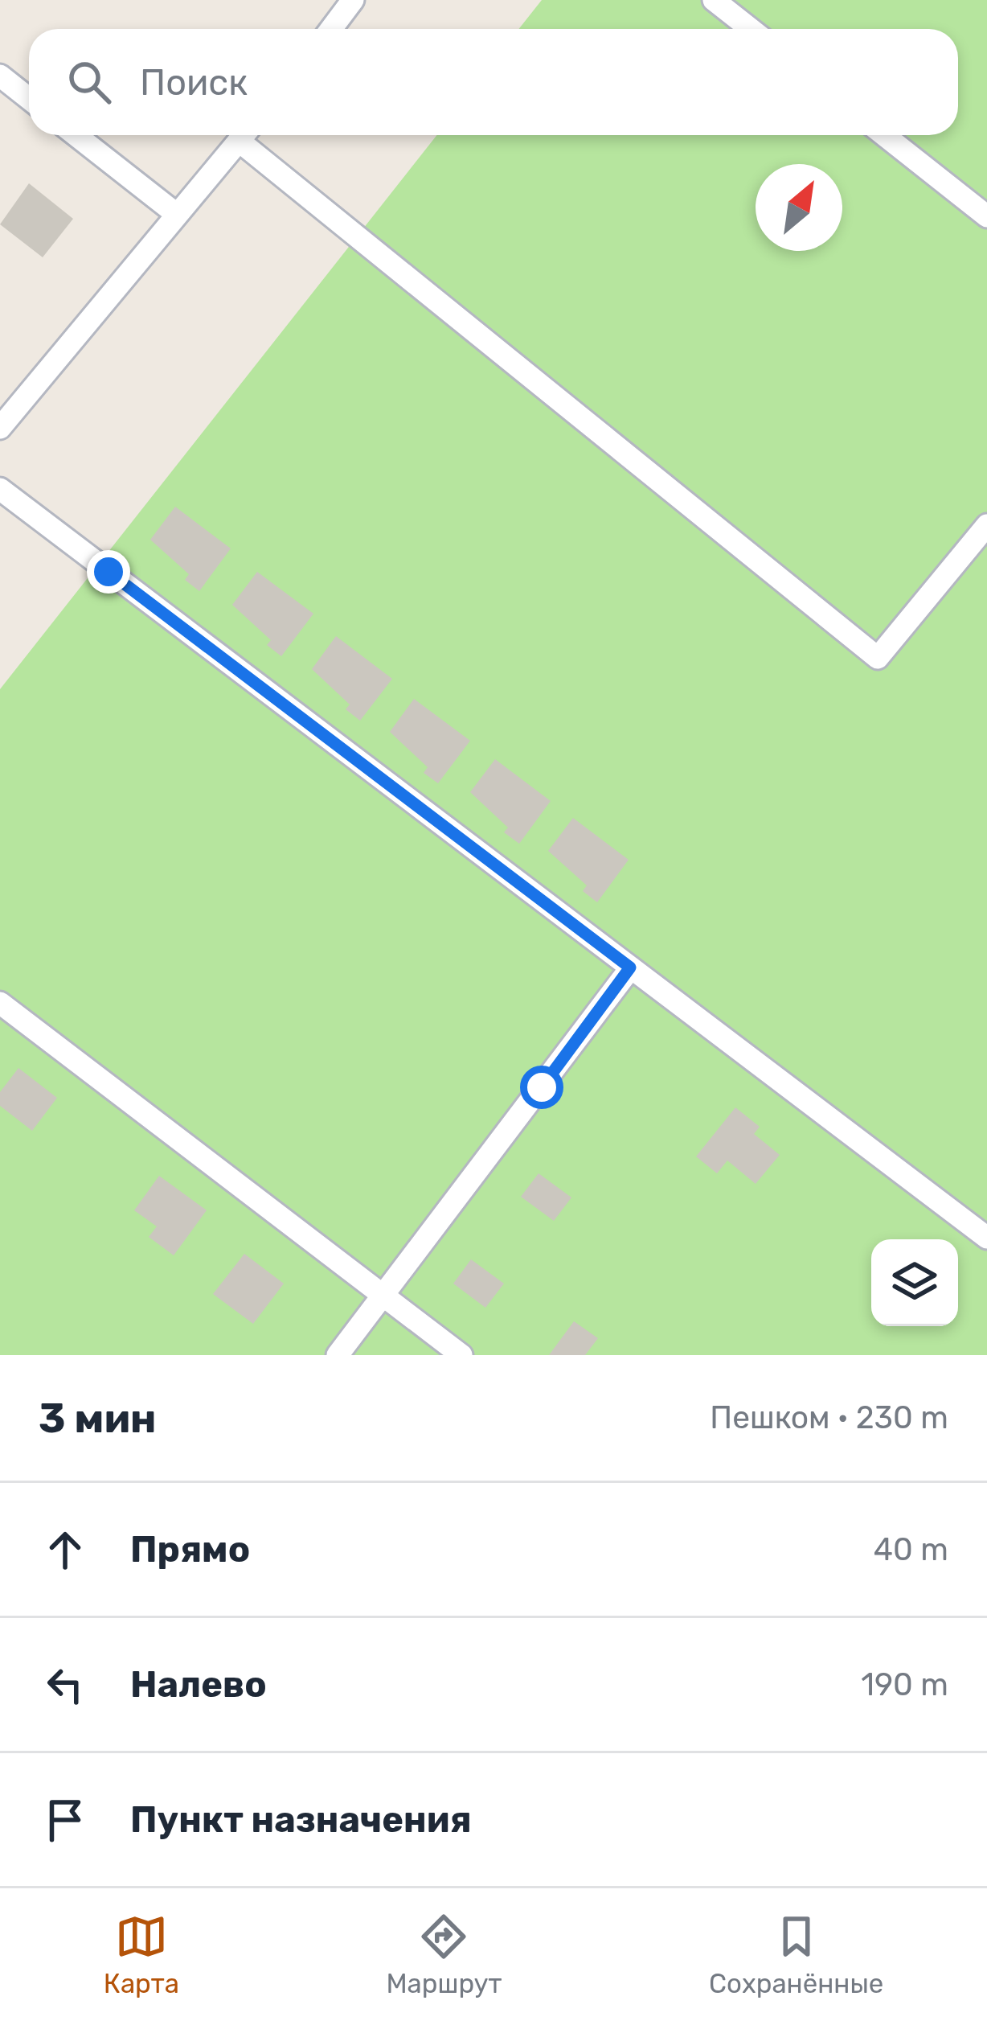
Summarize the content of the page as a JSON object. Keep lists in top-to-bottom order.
{
  "north": "top right",
  "page": {
    "search": "Поиск",
    "heading": ["3 мин", "Пешком · 230 m"],
    "list": [
      ["Прямо", "40 m"],
      ["Налево", "190 m"],
      "Пункт назначения"
    ],
    "nav": ["Карта", "Маршрут", "Сохранённые"]
  }
}
